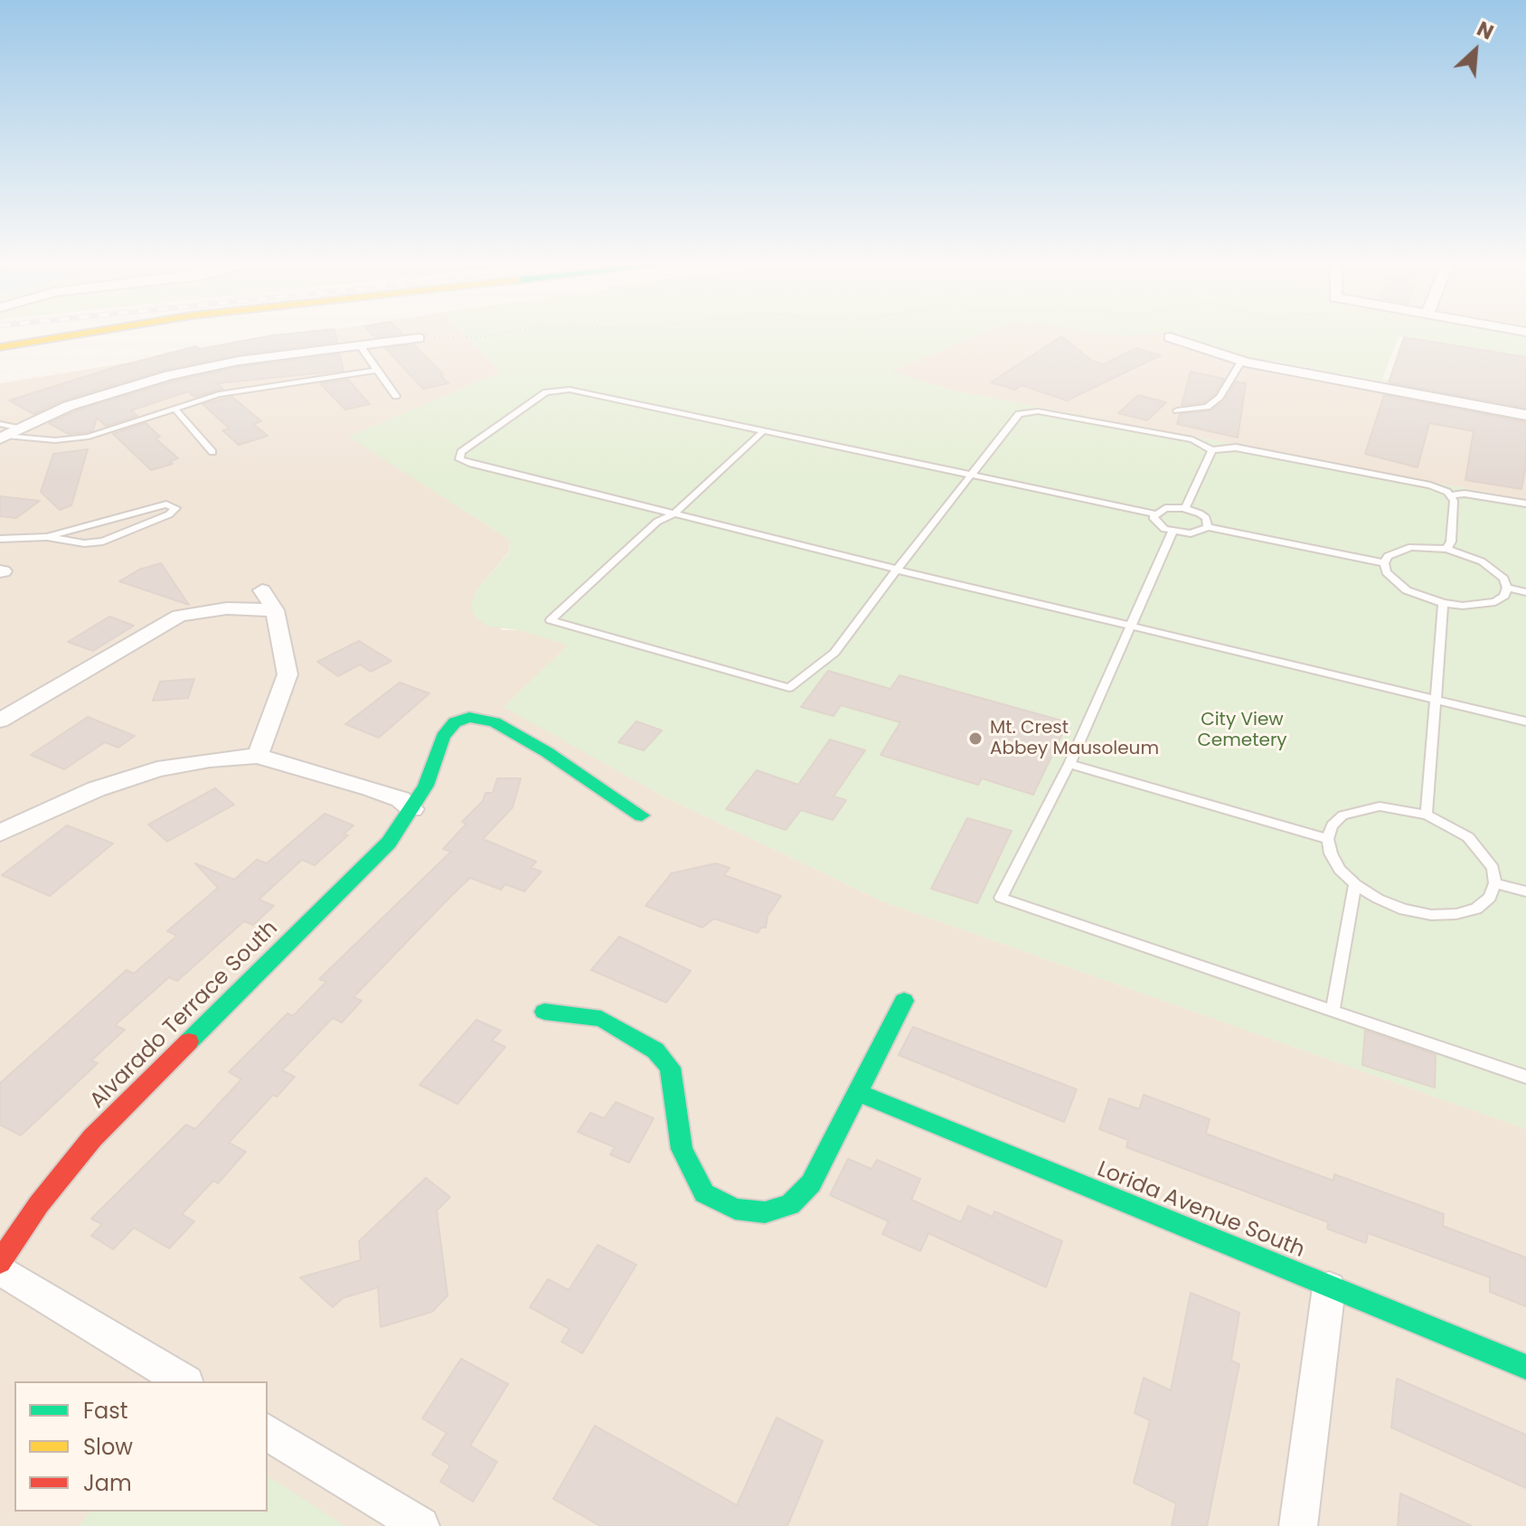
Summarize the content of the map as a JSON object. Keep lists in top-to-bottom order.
{
  "streets": {
    "street": ["Alvarado Terrace South", "Lorida Avenue South"]
  },
  "parks": ["City View Cemetery"],
  "places": ["Mt. Crest Abbey Mausoleum"],
  "legend": ["Fast", "Slow", "Jam"],
  "north": "top right"
}
